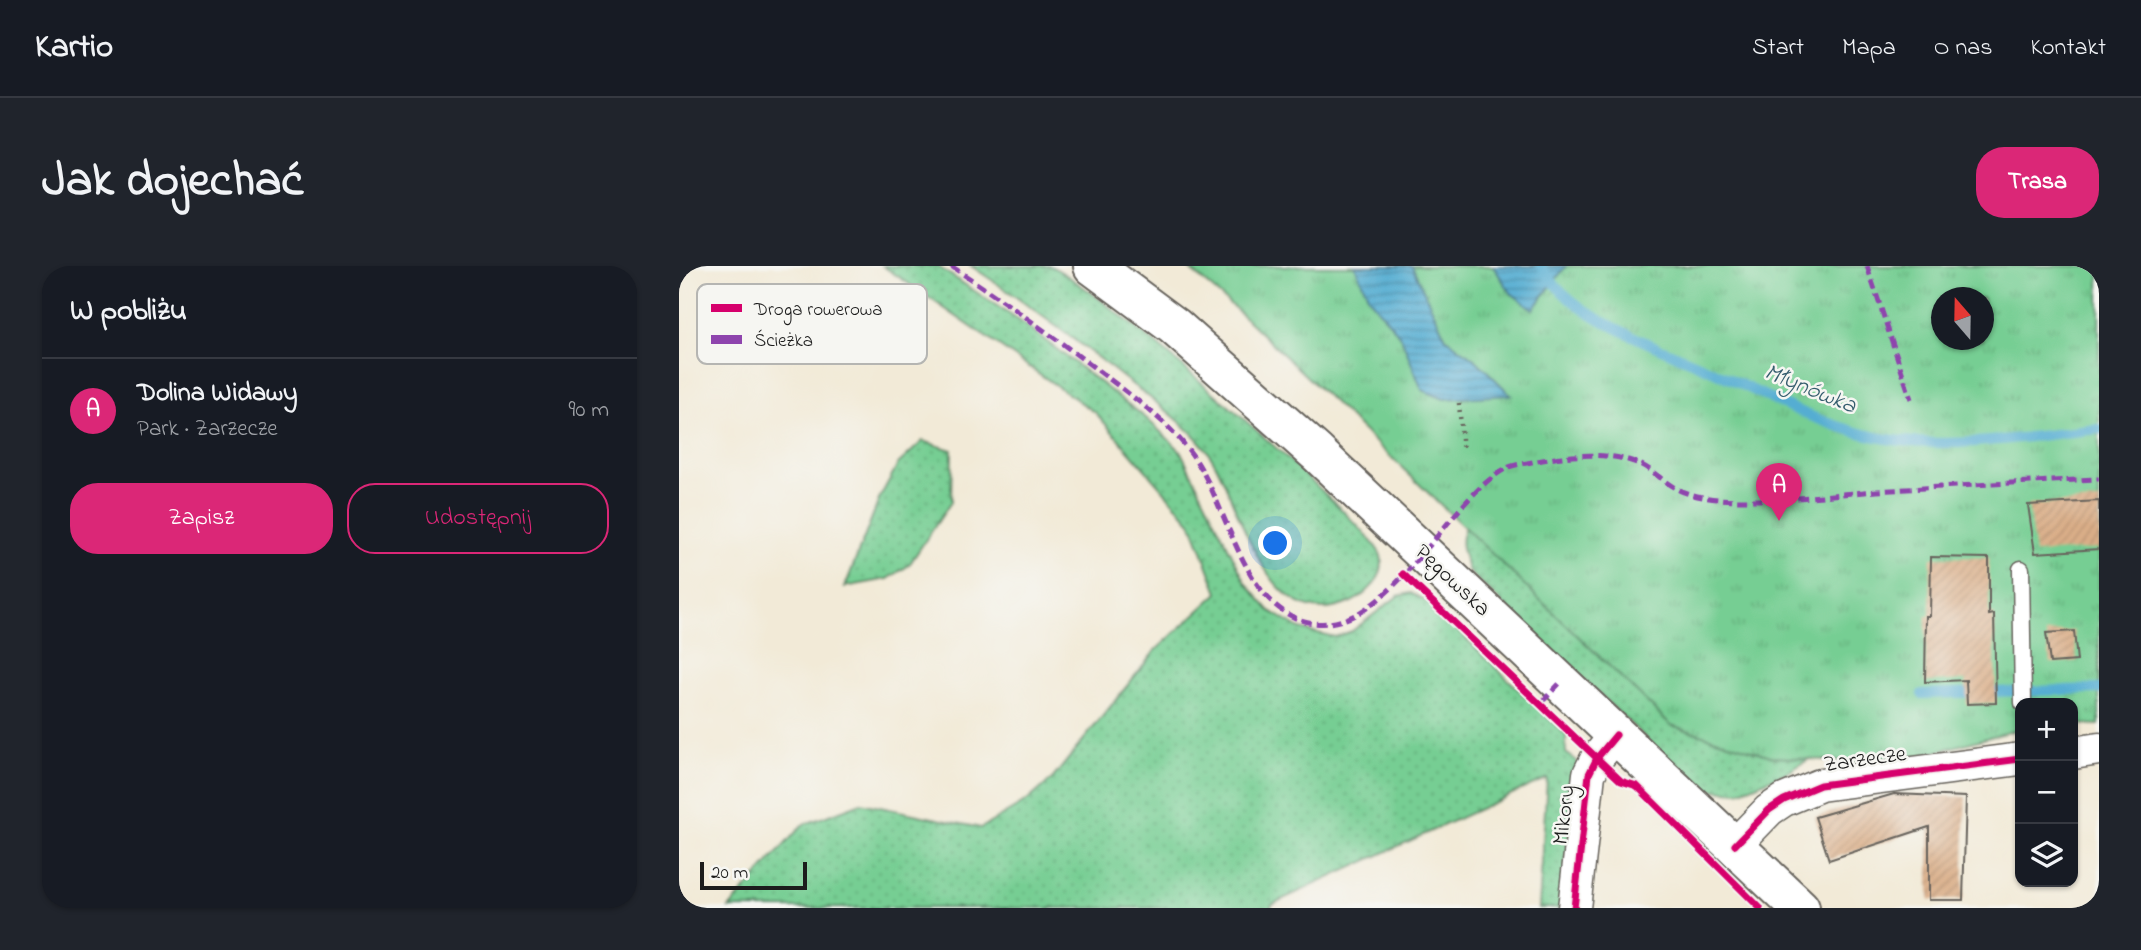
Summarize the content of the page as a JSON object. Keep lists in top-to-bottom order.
{
  "streets": {
    "main road": ["Pęgowska"],
    "street": ["Zarzecze", "Mikory"]
  },
  "crossings": [
    ["Pęgowska", "Zarzecze"],
    ["Pęgowska", "Mikory"]
  ],
  "water": ["Młynówka"],
  "legend": ["Droga rowerowa", "Ścieżka"],
  "scale_bar": "20 m",
  "north": "top",
  "page": {
    "header": "Kartio",
    "nav": [
      "Start",
      "Mapa",
      "O nas",
      "Kontakt"
    ],
    "title": "Jak dojechać",
    "buttons": [
      "Trasa",
      ["Zapisz", "Udostępnij"]
    ],
    "heading": "W pobliżu",
    "list": [
      {
        "mark": "A",
        "name": "Dolina Widawy",
        "note": "Park · Zarzecze",
        "value": "90 m"
      }
    ],
    "pins": "A",
    "map_buttons": ["+", "−"],
    "scale": "20 m"
  }
}
